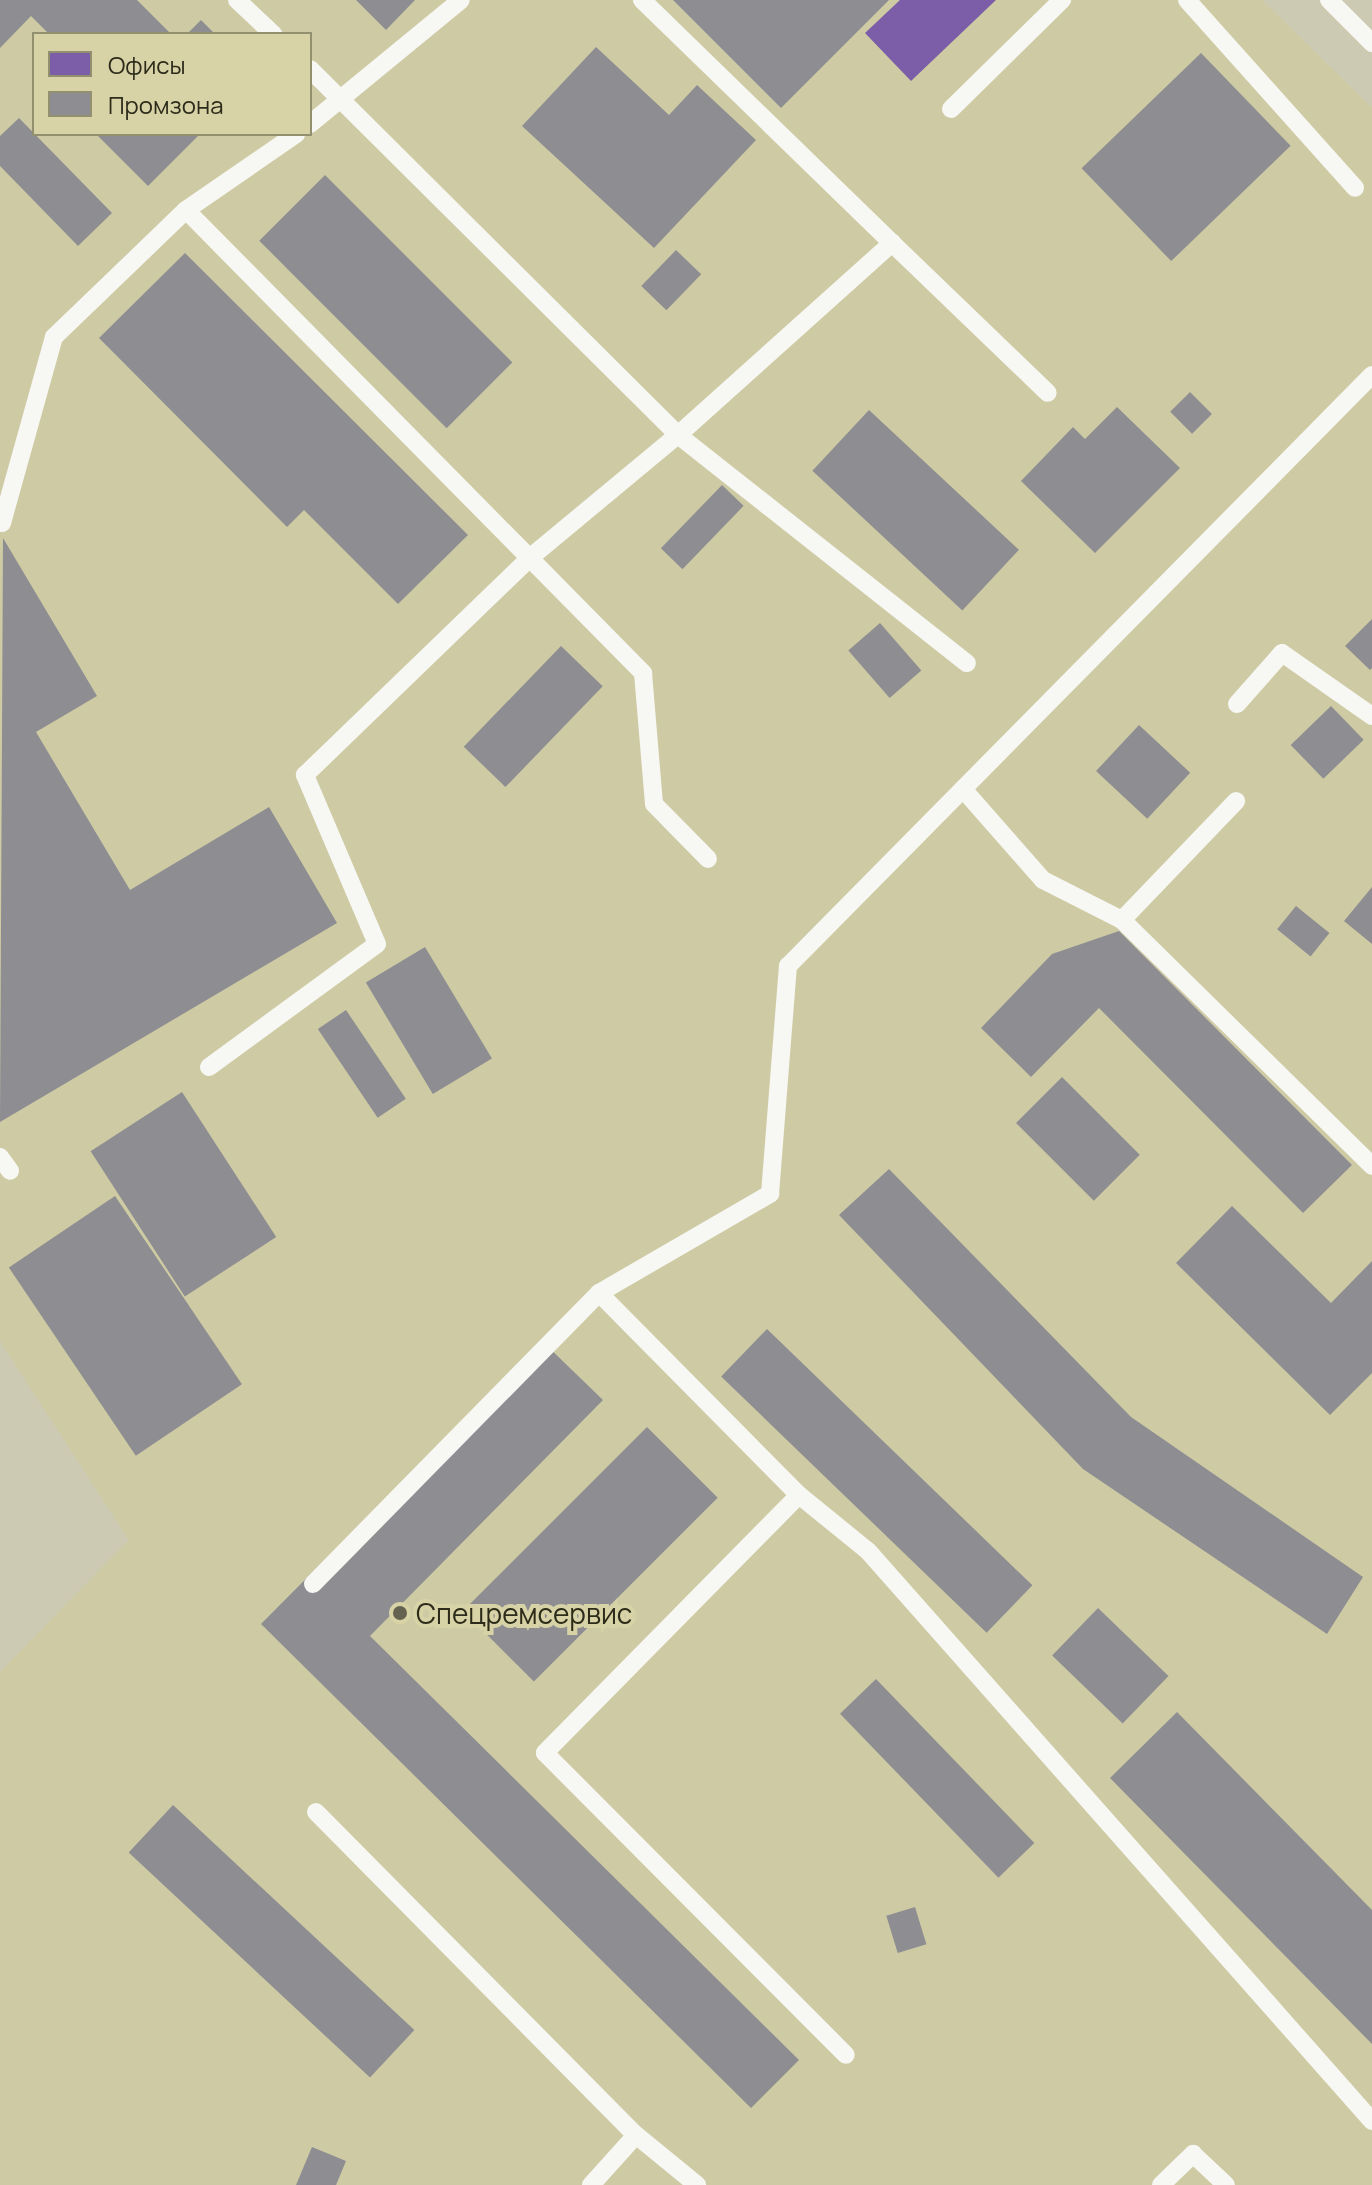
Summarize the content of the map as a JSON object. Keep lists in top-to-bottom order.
{
  "places": ["Спецремсервис"],
  "legend": ["Офисы", "Промзона"]
}
